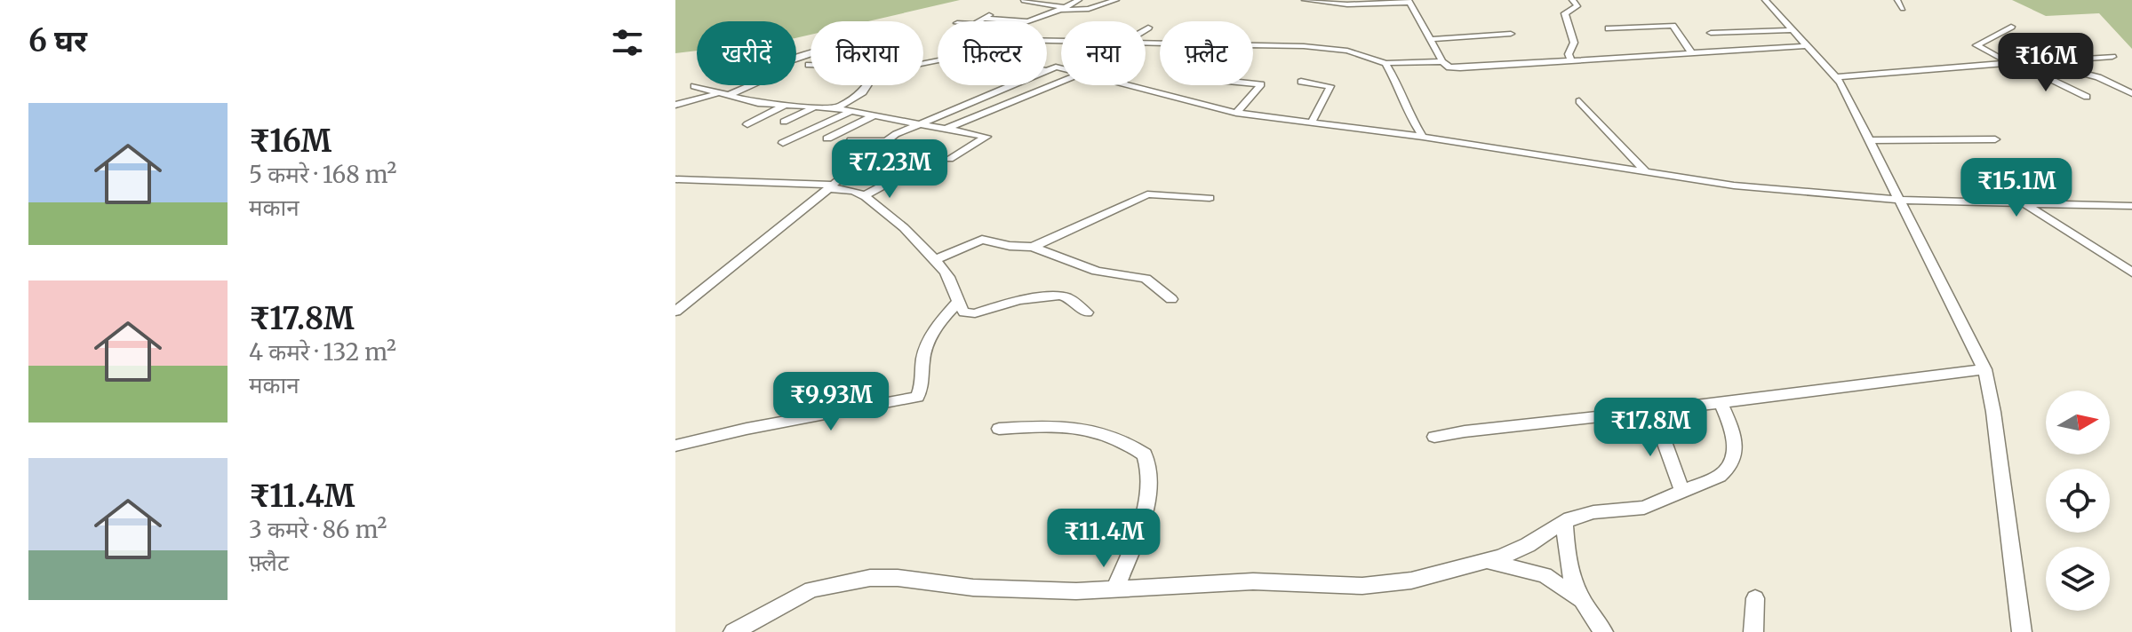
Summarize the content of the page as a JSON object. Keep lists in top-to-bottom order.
{
  "north": "right",
  "page": {
    "heading": "6 घर",
    "chip": [
      "खरीदें",
      "किराया",
      "फ़िल्टर",
      "नया",
      "फ़्लैट"
    ],
    "price": [
      "₹16M",
      "₹7.23M",
      "₹15.1M",
      "₹9.93M",
      "₹17.8M",
      "₹11.4M"
    ],
    "list": [
      {
        "name": "₹16M",
        "note": "5 कमरे · 168 m² · मकान"
      },
      {
        "name": "₹17.8M",
        "note": "4 कमरे · 132 m² · मकान"
      },
      {
        "name": "₹11.4M",
        "note": "3 कमरे · 86 m² · फ़्लैट"
      }
    ]
  }
}
